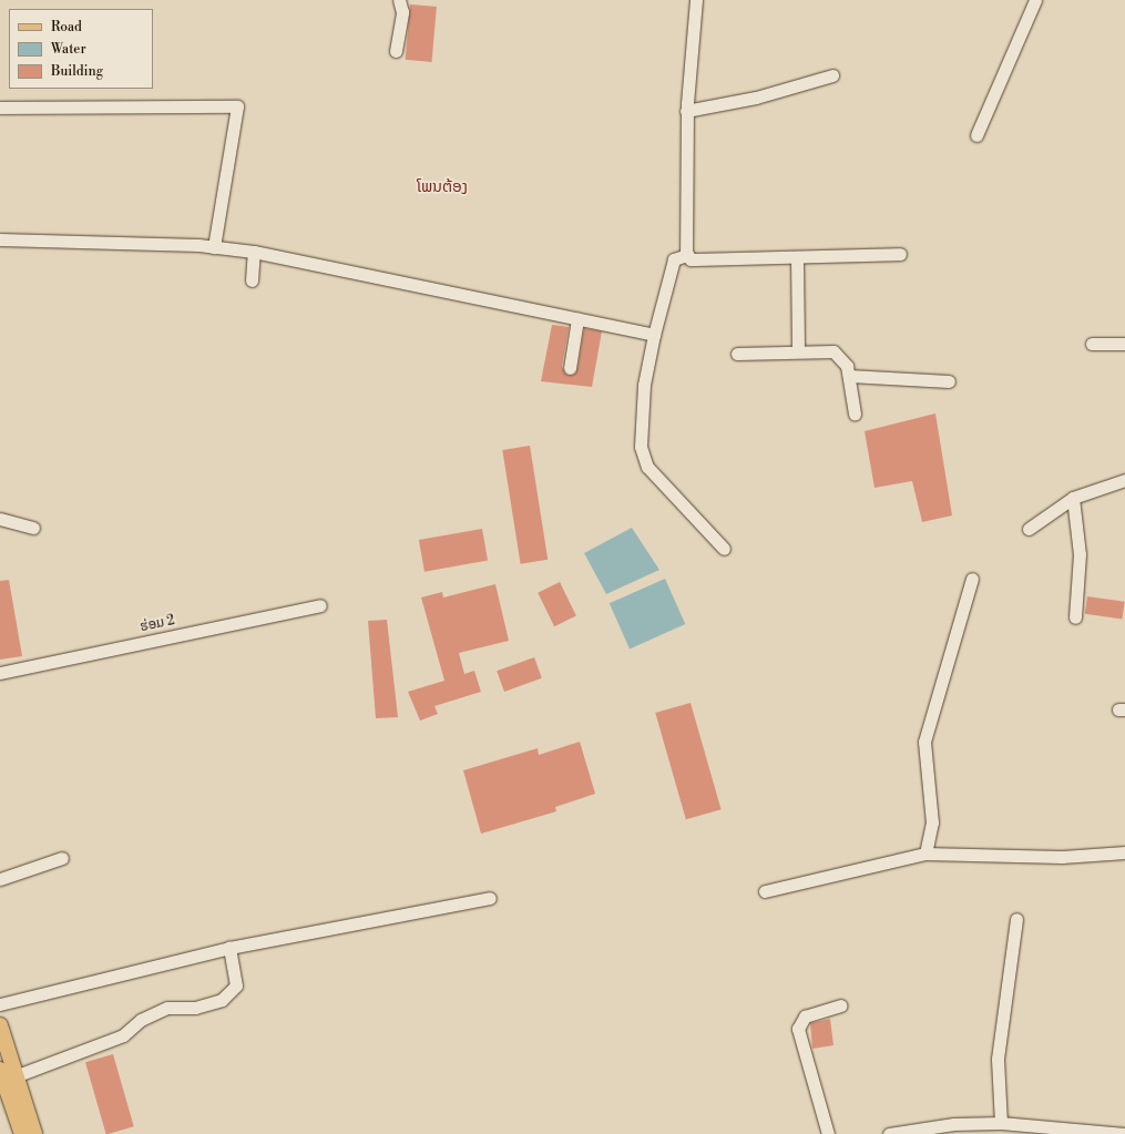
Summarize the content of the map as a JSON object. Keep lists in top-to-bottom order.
{
  "streets": {
    "street": ["ຮ່ອມ 2"]
  },
  "districts": ["ໂພນຕ້ອງ"],
  "legend": ["Road", "Water", "Building"]
}
